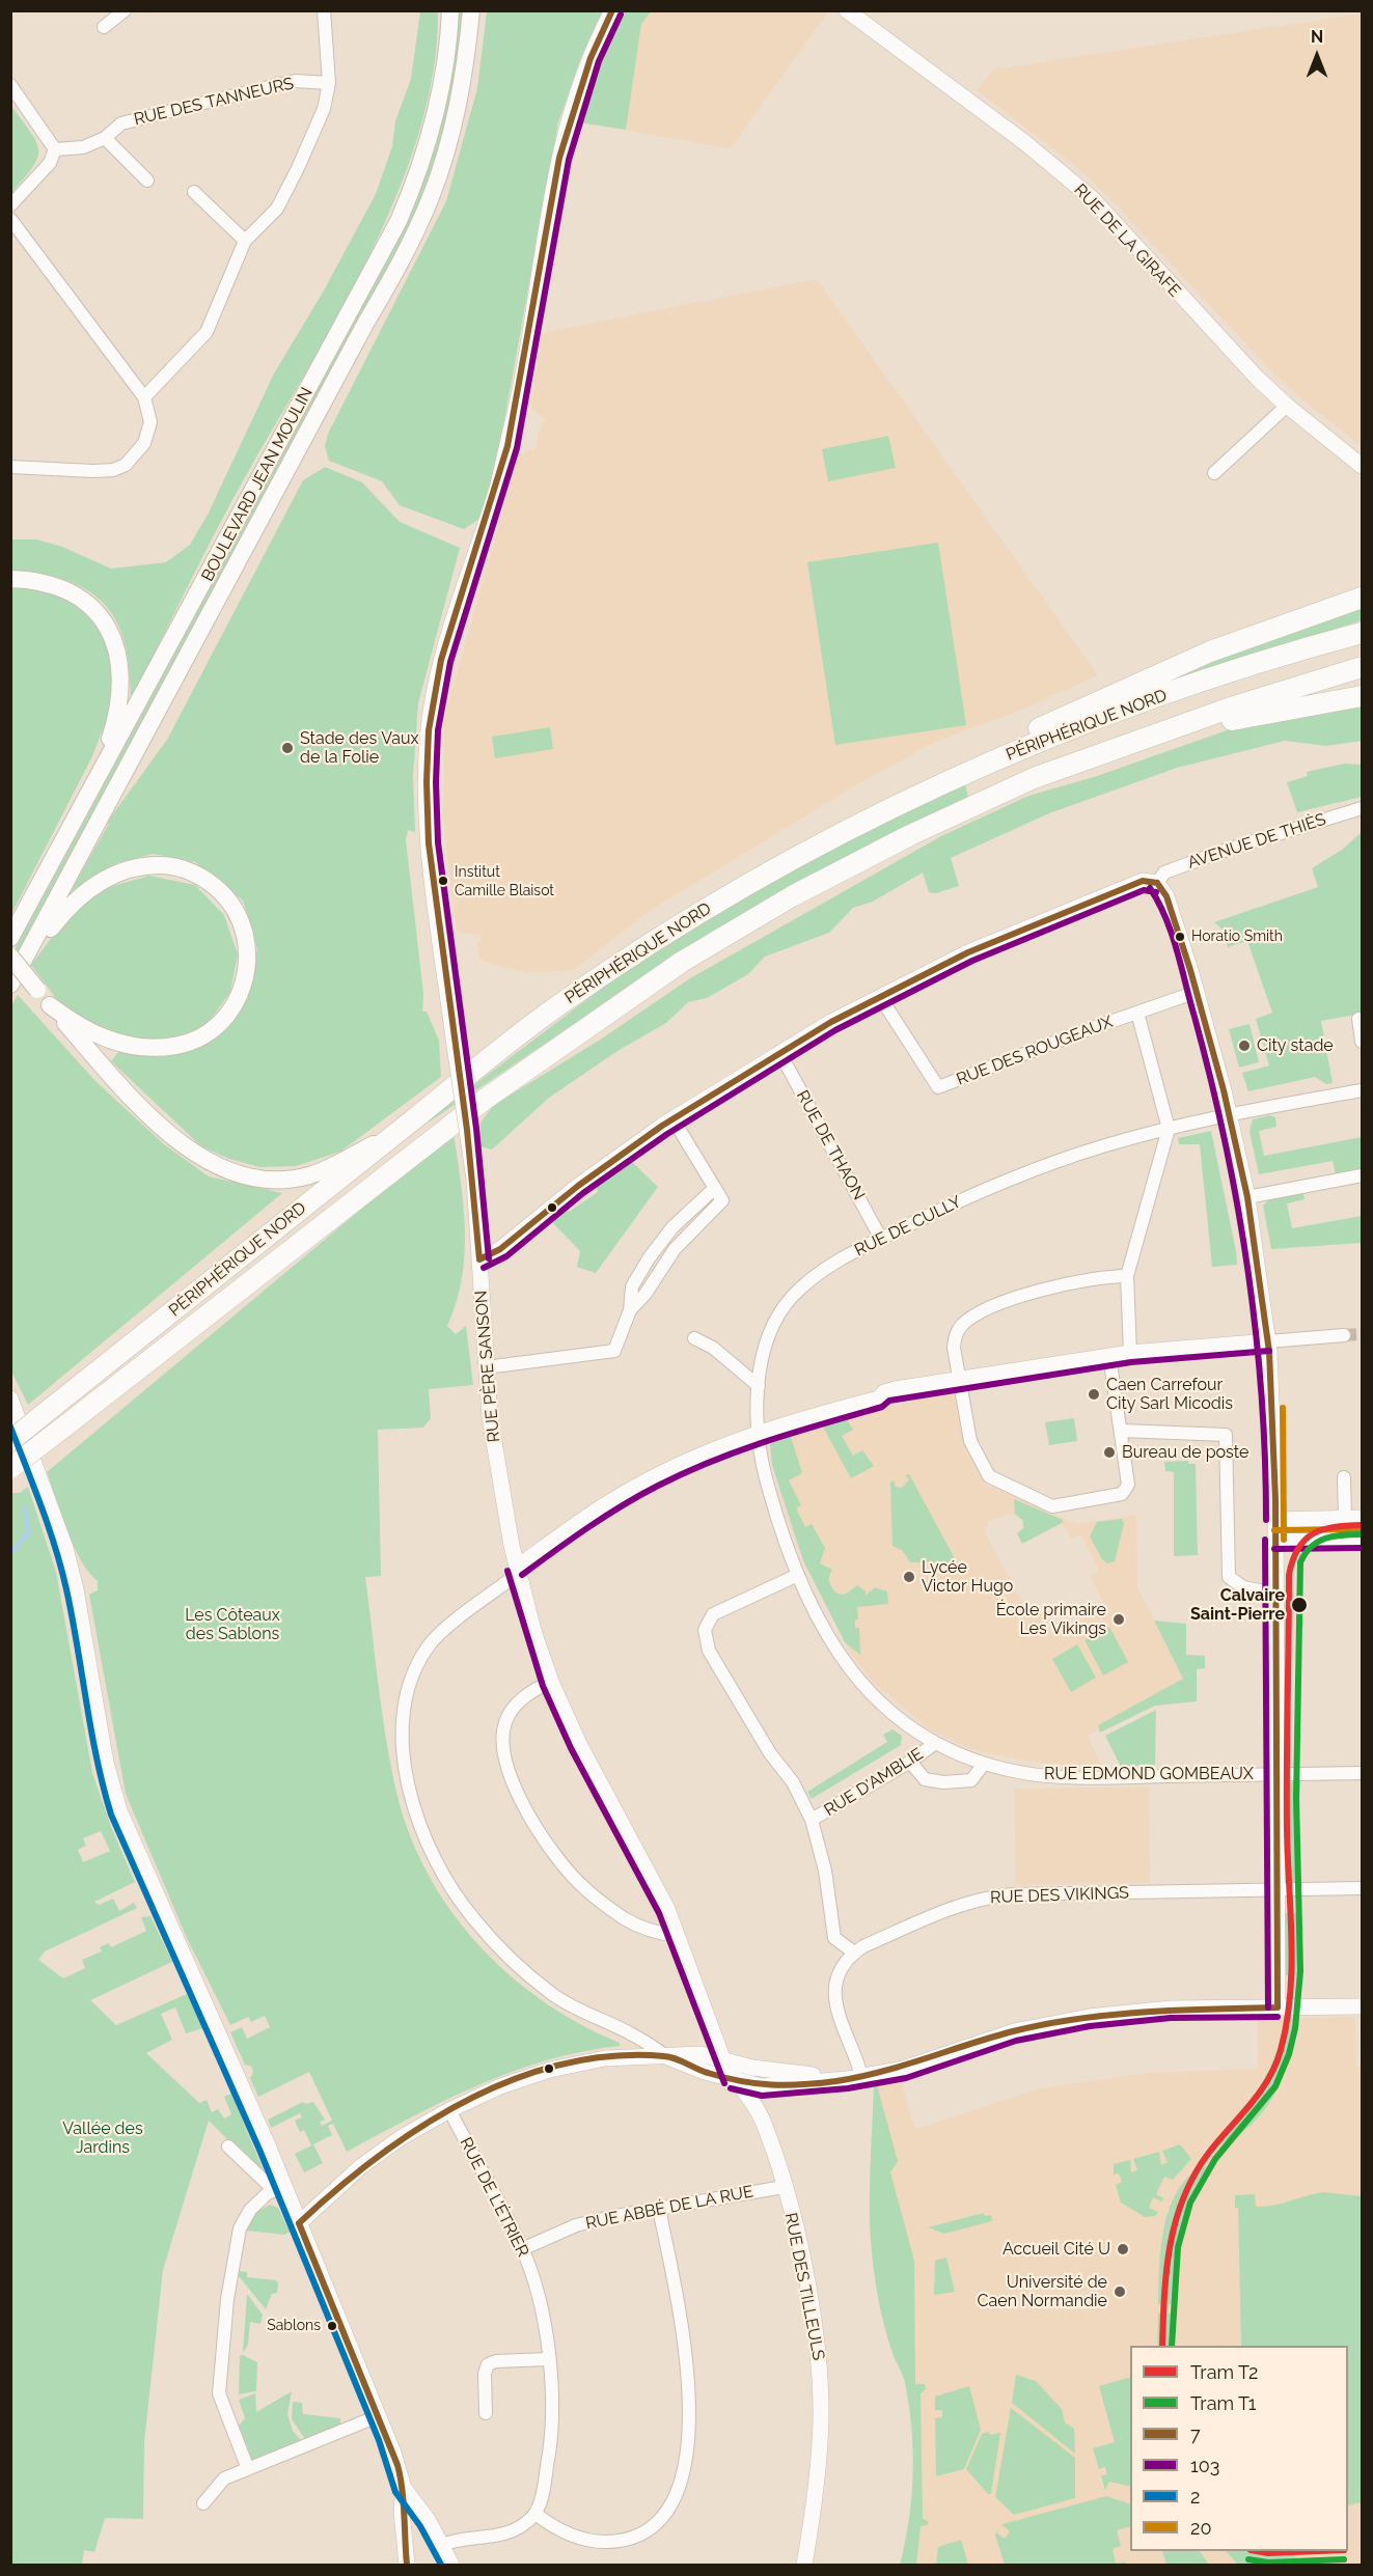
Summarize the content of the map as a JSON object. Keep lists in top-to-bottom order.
{
  "streets": {
    "highway": ["PÉRIPHÉRIQUE NORD"],
    "main road": ["BOULEVARD JEAN MOULIN"],
    "street": [
      "RUE DES TANNEURS",
      "RUE DE LA GIRAFE",
      "AVENUE DE THIÈS",
      "RUE DES ROUGEAUX",
      "RUE DE THAON",
      "RUE DE CULLY",
      "RUE PÈRE SANSON",
      "RUE EDMOND GOMBEAUX",
      "RUE D'AMBLIE",
      "RUE DES VIKINGS",
      "RUE DE L'ÉTRIER",
      "RUE ABBÉ DE LA RUE",
      "RUE DES TILLEULS"
    ]
  },
  "crossings": [
    ["RUE DE THAON", "RUE DE CULLY"],
    ["RUE DE CULLY", "RUE EDMOND GOMBEAUX"],
    ["RUE PÈRE SANSON", "RUE DES TILLEULS"],
    ["RUE EDMOND GOMBEAUX", "RUE D'AMBLIE"],
    ["RUE DE L'ÉTRIER", "RUE ABBÉ DE LA RUE"],
    ["RUE ABBÉ DE LA RUE", "RUE DES TILLEULS"]
  ],
  "parks": ["Les Côteaux des Sablons", "Vallée des Jardins"],
  "places": [
    "Stade des Vaux de la Folie",
    "Institut Camille Blaisot",
    "Horatio Smith",
    "City stade",
    "Caen Carrefour City Sarl Micodis",
    "Bureau de poste",
    "Lycée Victor Hugo",
    "Calvaire Saint-Pierre",
    "École primaire Les Vikings",
    "Accueil Cité U",
    "Université de Caen Normandie",
    "Sablons"
  ],
  "lines": [
    "transit line 7",
    "transit line 103",
    "transit line 20",
    "transit line 2",
    "tram line T2",
    "tram line T1"
  ],
  "legend": [
    "Tram T2",
    "Tram T1",
    "7",
    "103",
    "2",
    "20"
  ],
  "north": "top"
}
